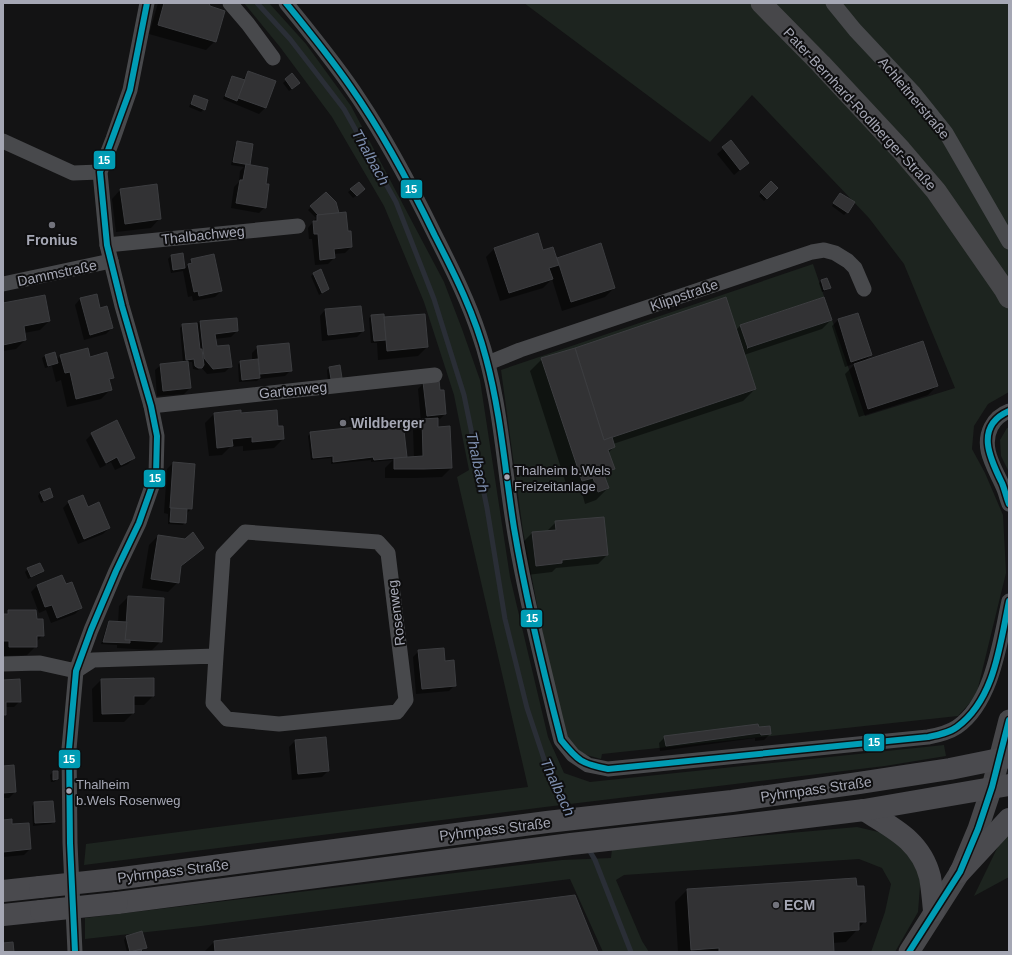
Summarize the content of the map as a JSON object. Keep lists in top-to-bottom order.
{
  "streets": {
    "main road": ["Pater-Bernhard-Rodlberger-Straße", "Pyhrnpass Straße"],
    "street": [
      "Achleitnerstraße",
      "Thalbachweg",
      "Dammstraße",
      "Klippstraße",
      "Gartenweg",
      "Rosenweg"
    ]
  },
  "water": ["Thalbach"],
  "places": [
    "Fronius",
    "Wildberger",
    "Thalheim b.Wels Freizeitanlage",
    "Thalheim b.Wels Rosenweg",
    "ECM"
  ],
  "lines": ["transit line 15"]
}
